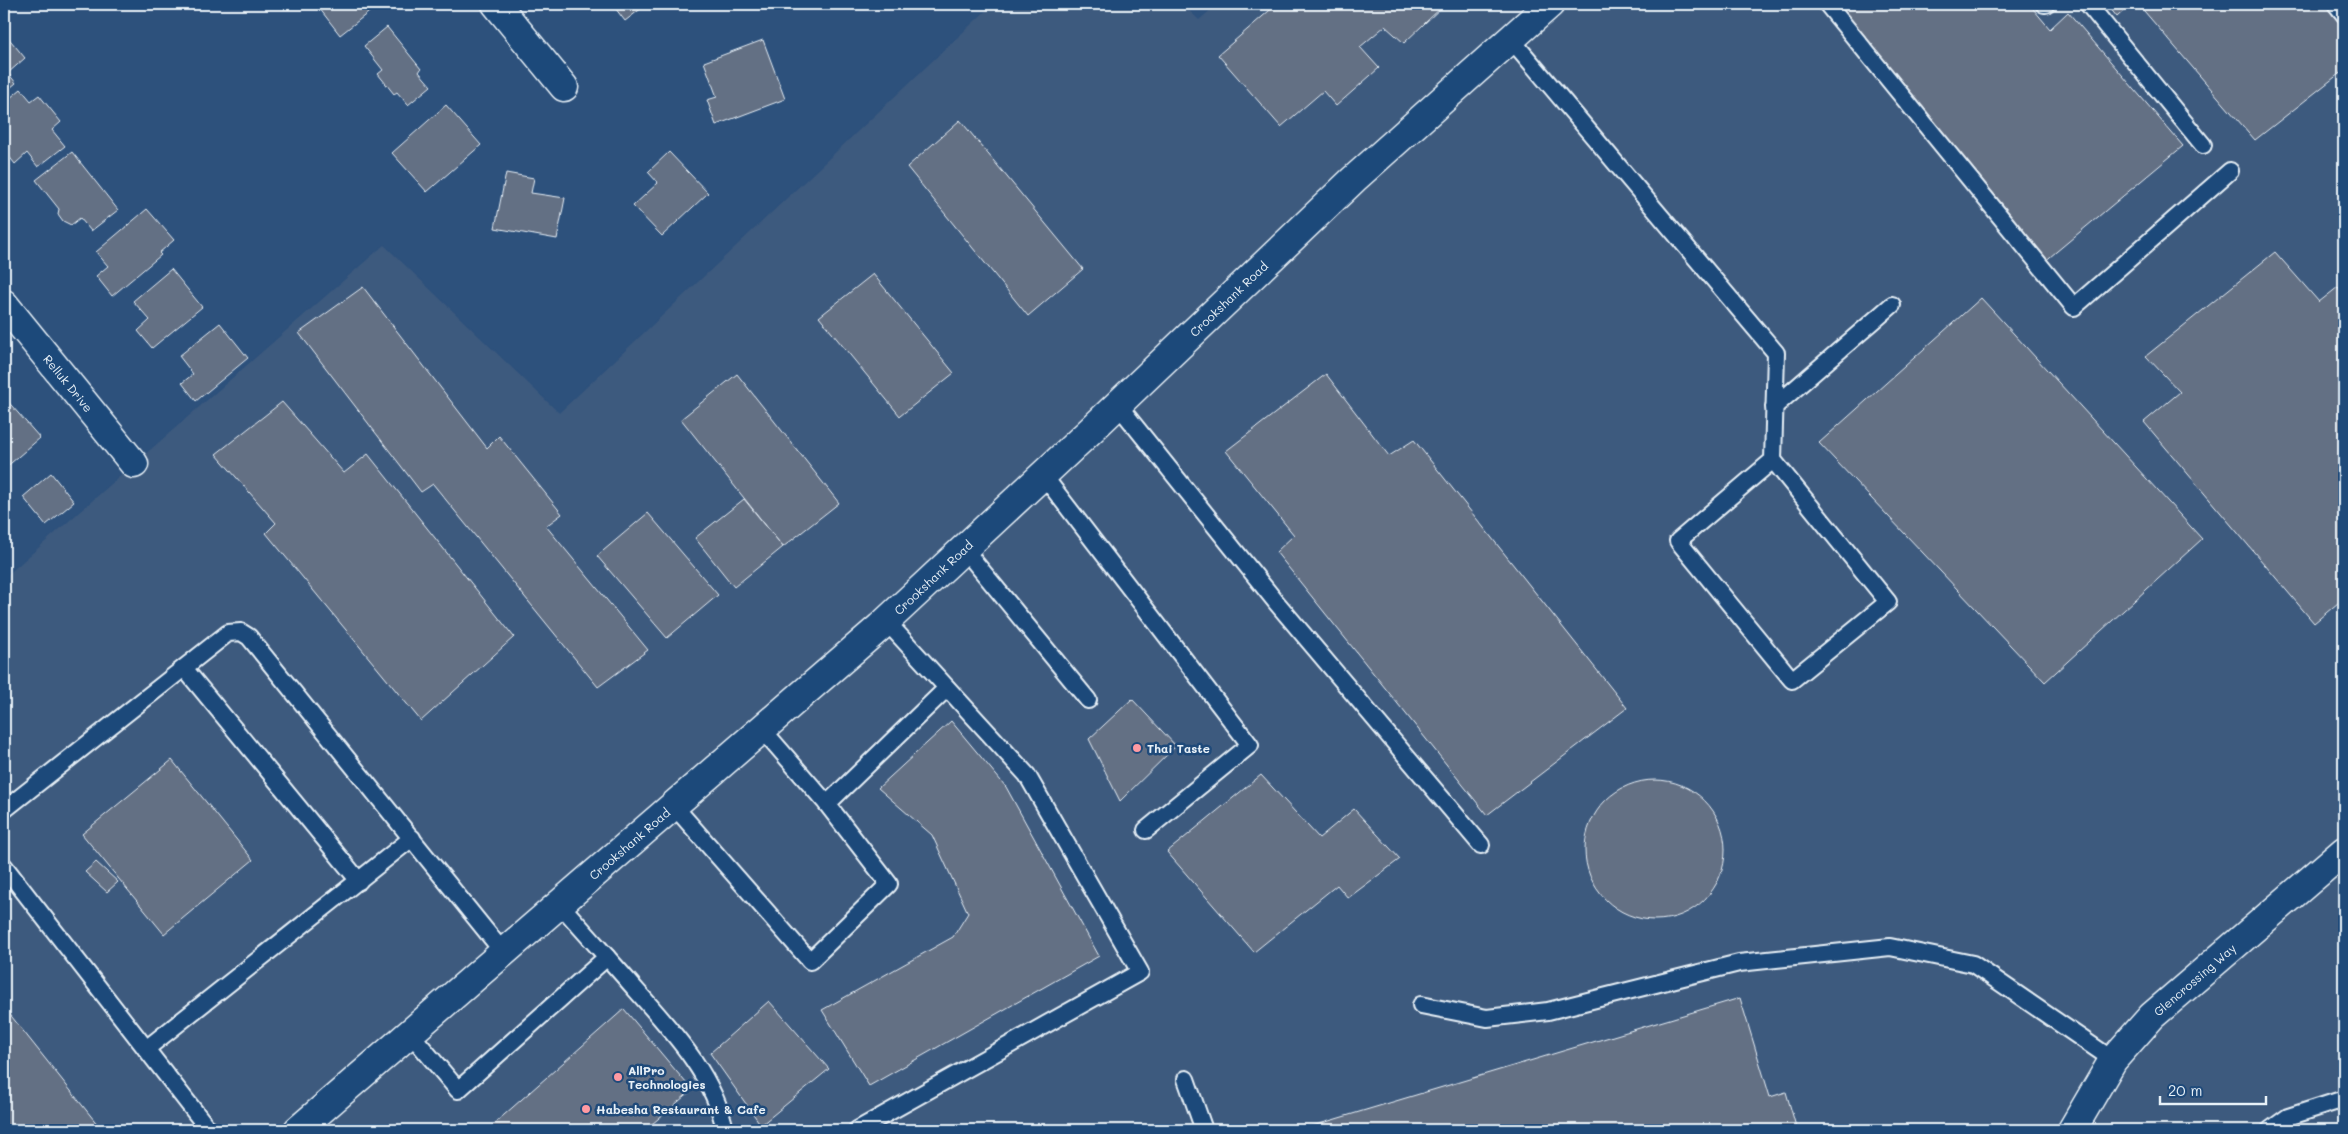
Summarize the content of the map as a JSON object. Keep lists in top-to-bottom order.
{
  "streets": {
    "street": ["Crookshank Road", "Relluk Drive", "Glencrossing Way"]
  },
  "places": ["Thai Taste", "AllPro Technologies", "Habesha Restaurant & Cafe"],
  "scale_bar": "20 m"
}
